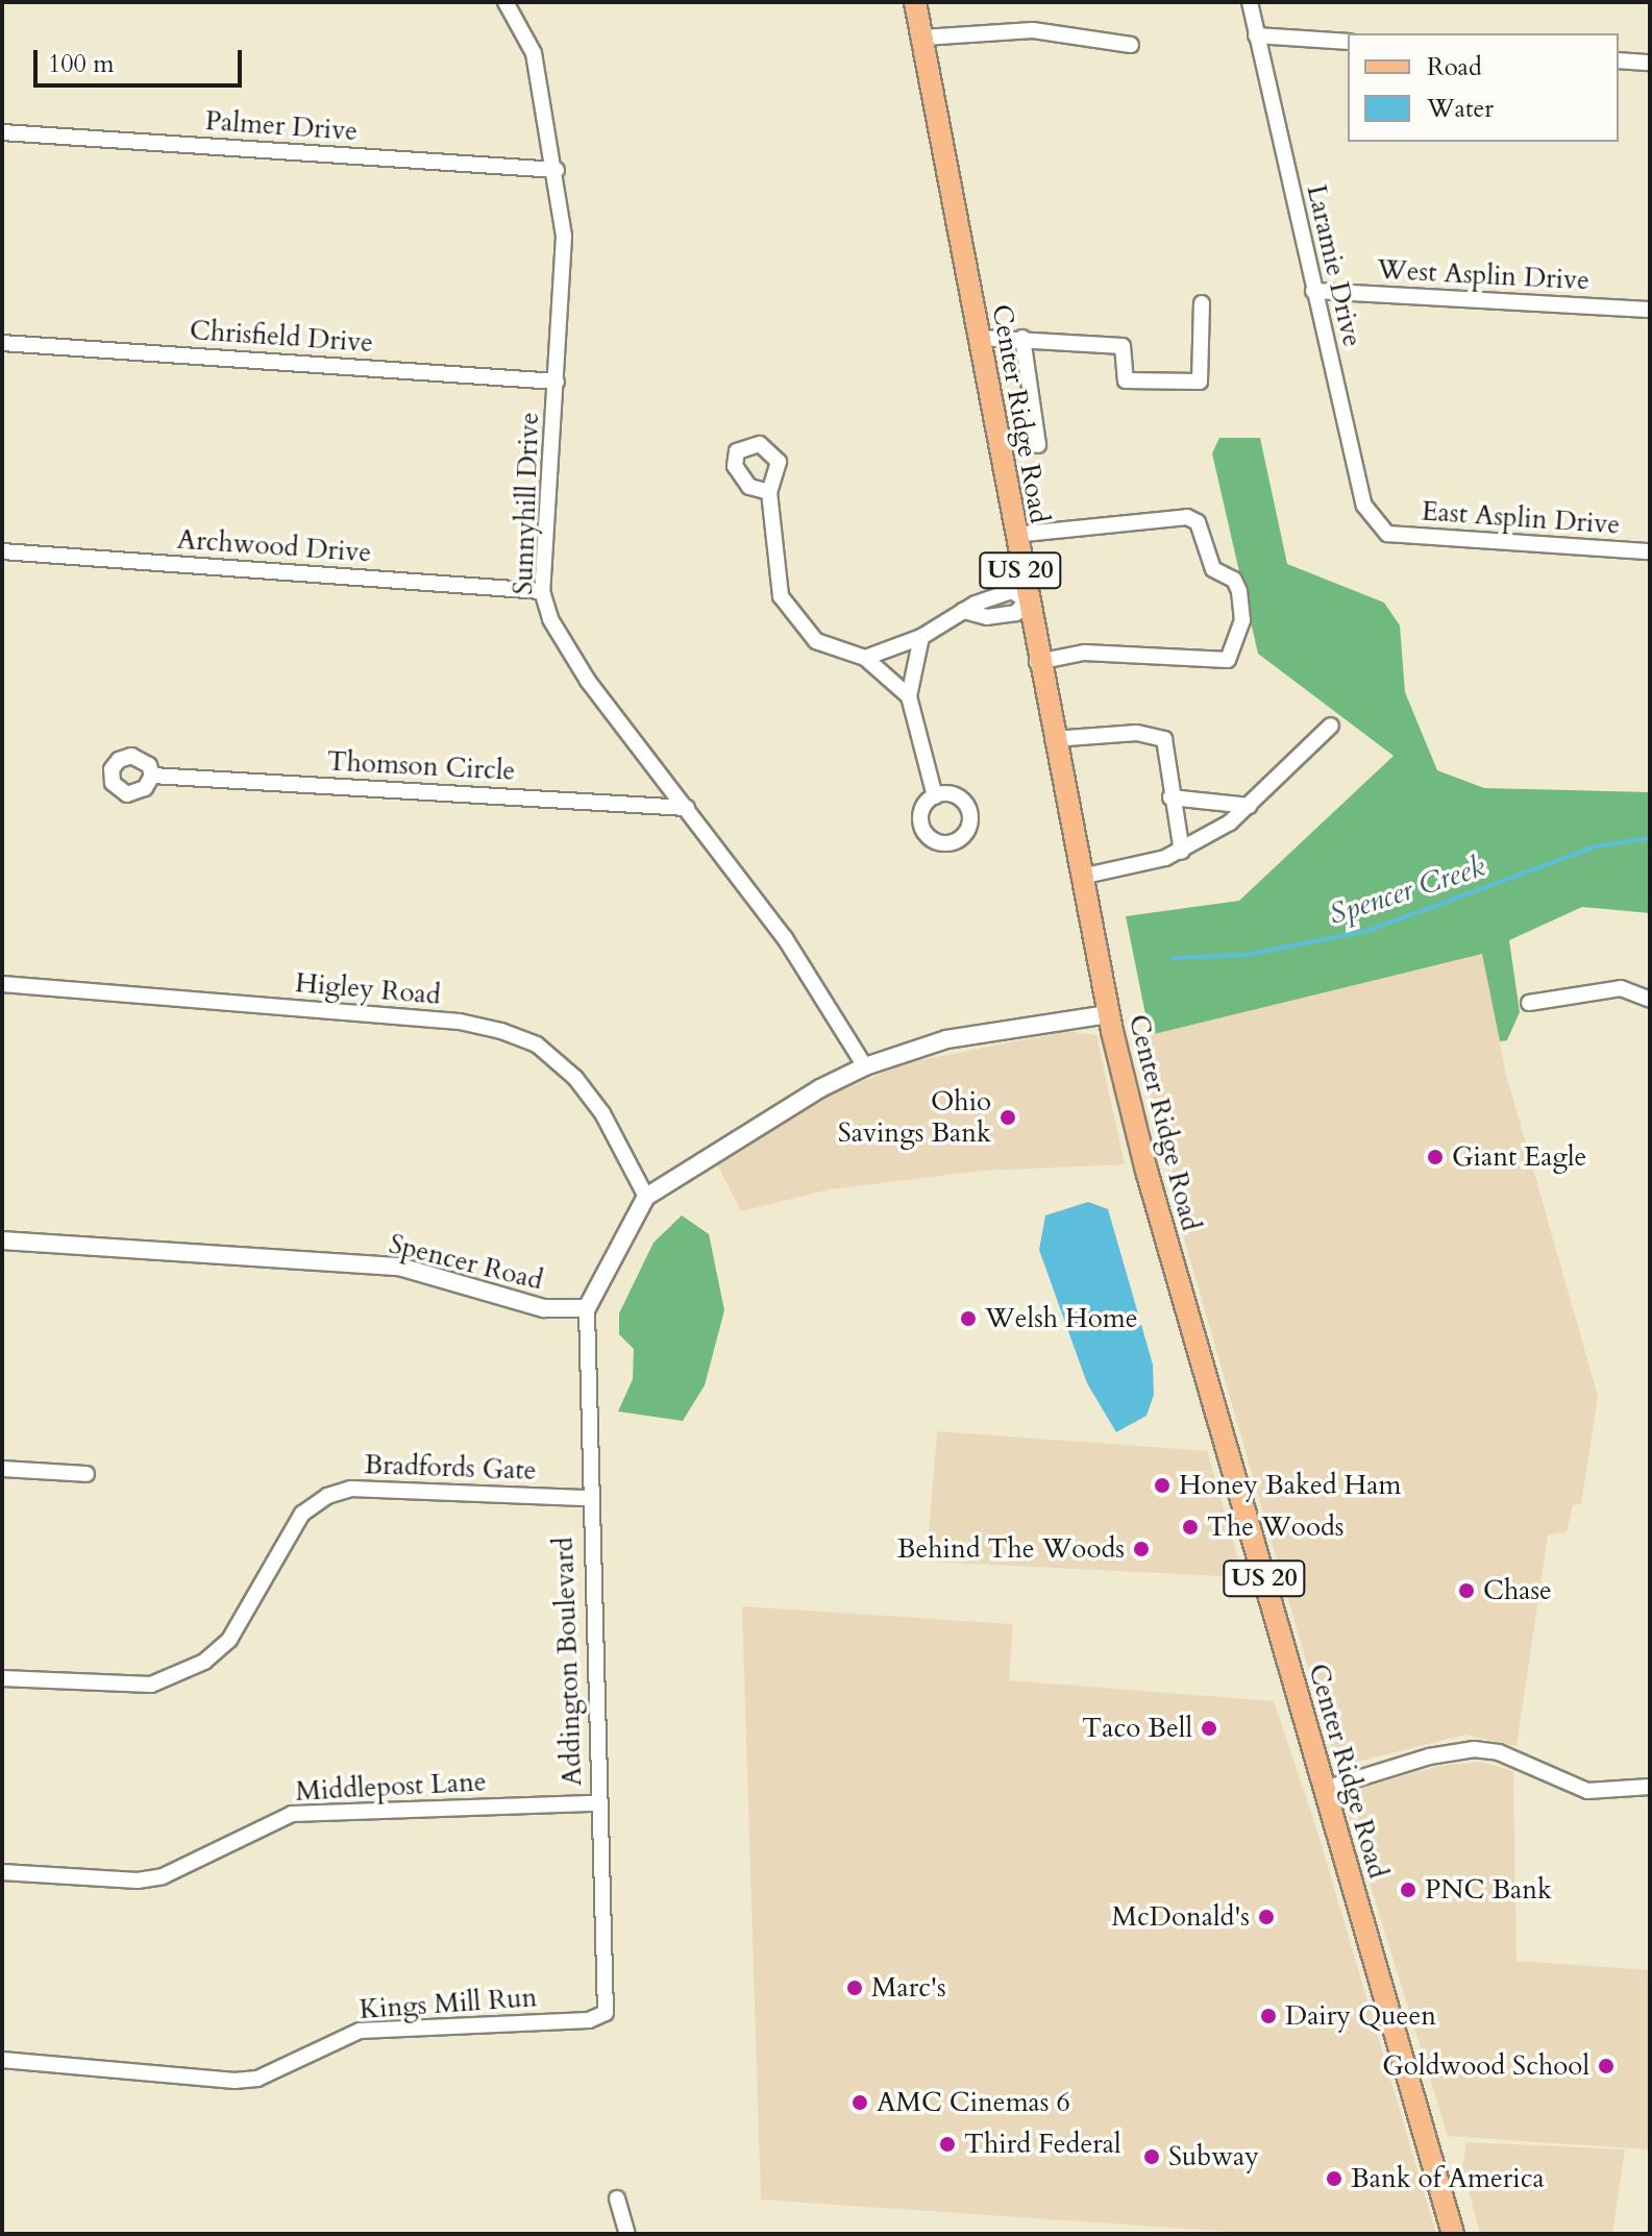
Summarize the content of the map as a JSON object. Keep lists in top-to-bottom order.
{
  "streets": {
    "main road": ["Center Ridge Road", "US 20"],
    "street": [
      "Palmer Drive",
      "Laramie Drive",
      "West Asplin Drive",
      "Chrisfield Drive",
      "Sunnyhill Drive",
      "East Asplin Drive",
      "Archwood Drive",
      "Thomson Circle",
      "Higley Road",
      "Spencer Road",
      "Bradfords Gate",
      "Addington Boulevard",
      "Middlepost Lane",
      "Kings Mill Run"
    ]
  },
  "crossings": [
    ["Palmer Drive", "Sunnyhill Drive"],
    ["Laramie Drive", "West Asplin Drive"],
    ["Laramie Drive", "East Asplin Drive"],
    ["Chrisfield Drive", "Sunnyhill Drive"],
    ["Sunnyhill Drive", "Archwood Drive"],
    ["Sunnyhill Drive", "Thomson Circle"],
    ["Spencer Road", "Addington Boulevard"],
    ["Bradfords Gate", "Addington Boulevard"],
    ["Addington Boulevard", "Middlepost Lane"],
    ["Addington Boulevard", "Kings Mill Run"]
  ],
  "water": ["Spencer Creek"],
  "places": [
    "Ohio Savings Bank",
    "Giant Eagle",
    "Welsh Home",
    "Honey Baked Ham",
    "The Woods",
    "Behind The Woods",
    "Chase",
    "Taco Bell",
    "PNC Bank",
    "McDonald's",
    "Marc's",
    "Dairy Queen",
    "Goldwood School",
    "AMC Cinemas 6",
    "Third Federal",
    "Subway",
    "Bank of America"
  ],
  "legend": ["Road", "Water"],
  "scale_bar": "100 m"
}
